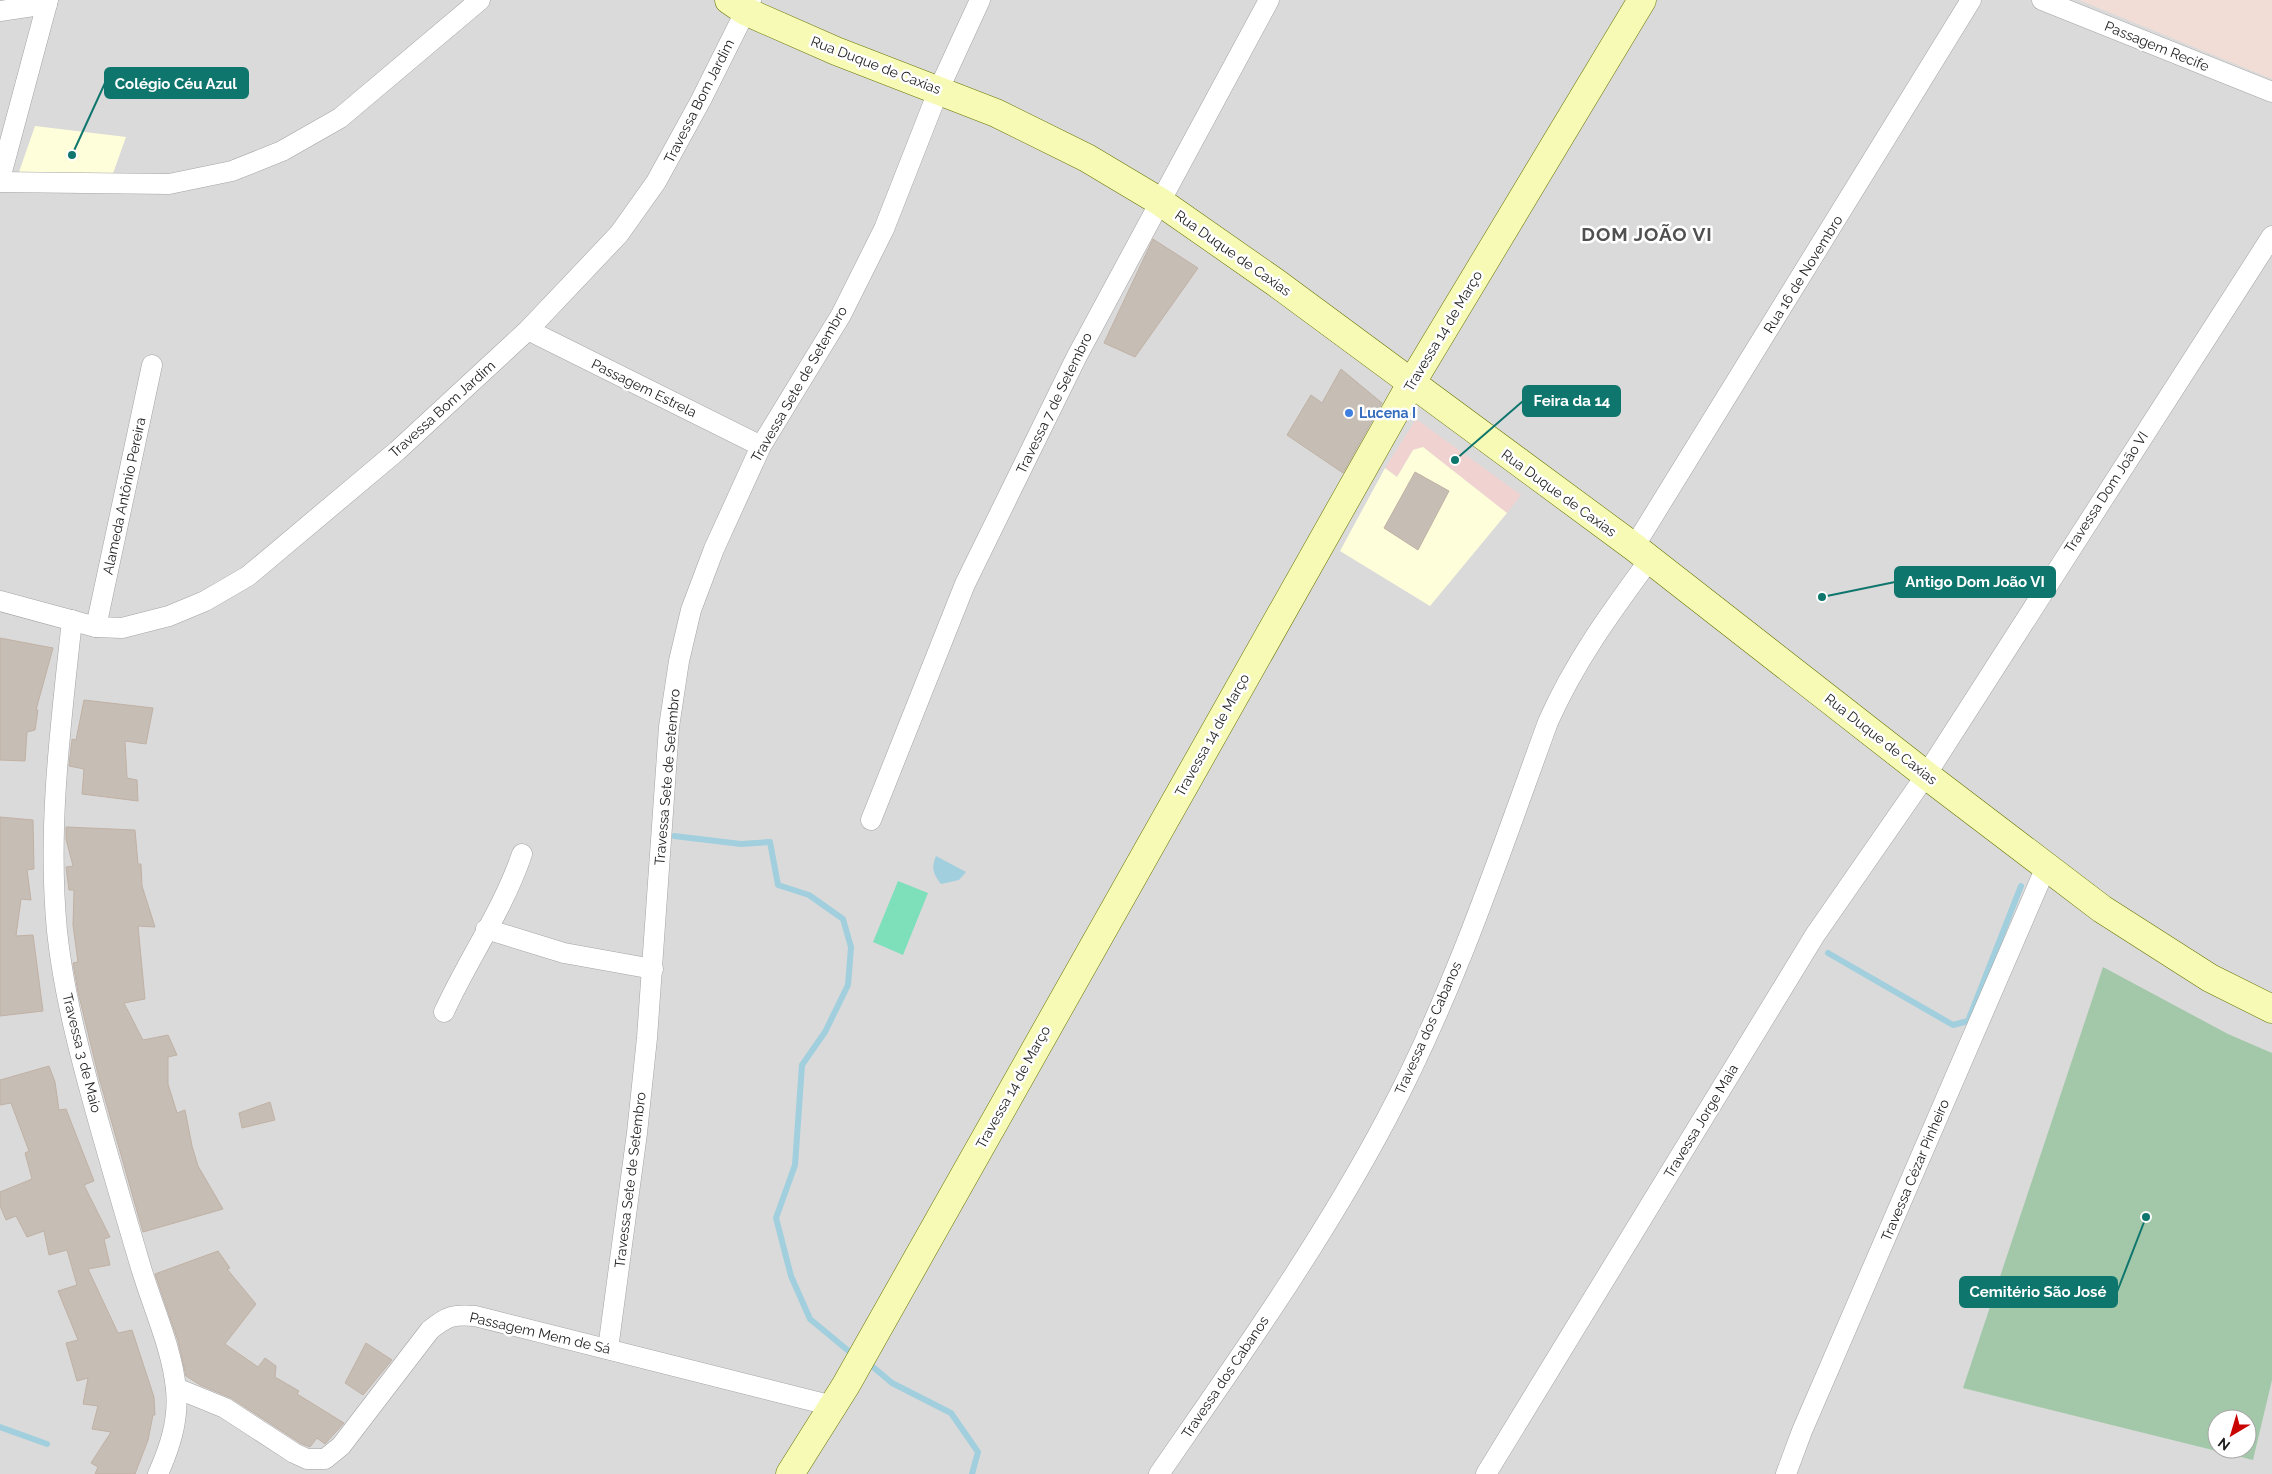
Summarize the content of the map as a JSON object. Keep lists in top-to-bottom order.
{
  "streets": {
    "street": [
      "Passagem Recife",
      "Rua Duque de Caxias",
      "Travessa Bom Jardim",
      "Rua 16 de Novembro",
      "Travessa 14 de Março",
      "Travessa Sete de Setembro",
      "Passagem Estrela",
      "Travessa 7 de Setembro",
      "Travessa Dom João VI",
      "Alameda Antônio Pereira",
      "Travessa dos Cabanos",
      "Travessa 3 de Maio",
      "Travessa Jorge Maia",
      "Travessa Cézar Pinheiro",
      "Passagem Mem de Sá"
    ]
  },
  "crossings": [
    ["Rua Duque de Caxias", "Travessa Bom Jardim"],
    ["Rua Duque de Caxias", "Rua 16 de Novembro"],
    ["Rua Duque de Caxias", "Travessa 14 de Março"],
    ["Rua Duque de Caxias", "Travessa Sete de Setembro"],
    ["Rua Duque de Caxias", "Travessa 7 de Setembro"],
    ["Rua Duque de Caxias", "Travessa Dom João VI"],
    ["Rua Duque de Caxias", "Travessa dos Cabanos"],
    ["Rua Duque de Caxias", "Travessa Jorge Maia"],
    ["Rua Duque de Caxias", "Travessa Cézar Pinheiro"],
    ["Travessa Bom Jardim", "Passagem Estrela"],
    ["Travessa Bom Jardim", "Alameda Antônio Pereira"],
    ["Travessa Bom Jardim", "Travessa 3 de Maio"],
    ["Rua 16 de Novembro", "Travessa dos Cabanos"],
    ["Travessa 14 de Março", "Passagem Mem de Sá"],
    ["Travessa Sete de Setembro", "Passagem Estrela"],
    ["Travessa Sete de Setembro", "Passagem Mem de Sá"],
    ["Travessa Dom João VI", "Travessa Jorge Maia"],
    ["Travessa 3 de Maio", "Passagem Mem de Sá"]
  ],
  "districts": ["DOM JOÃO VI"],
  "places": [
    "Colégio Céu Azul",
    "Lucena I",
    "Feira da 14",
    "Antigo Dom João VI",
    "Cemitério São José"
  ],
  "north": "bottom left"
}
